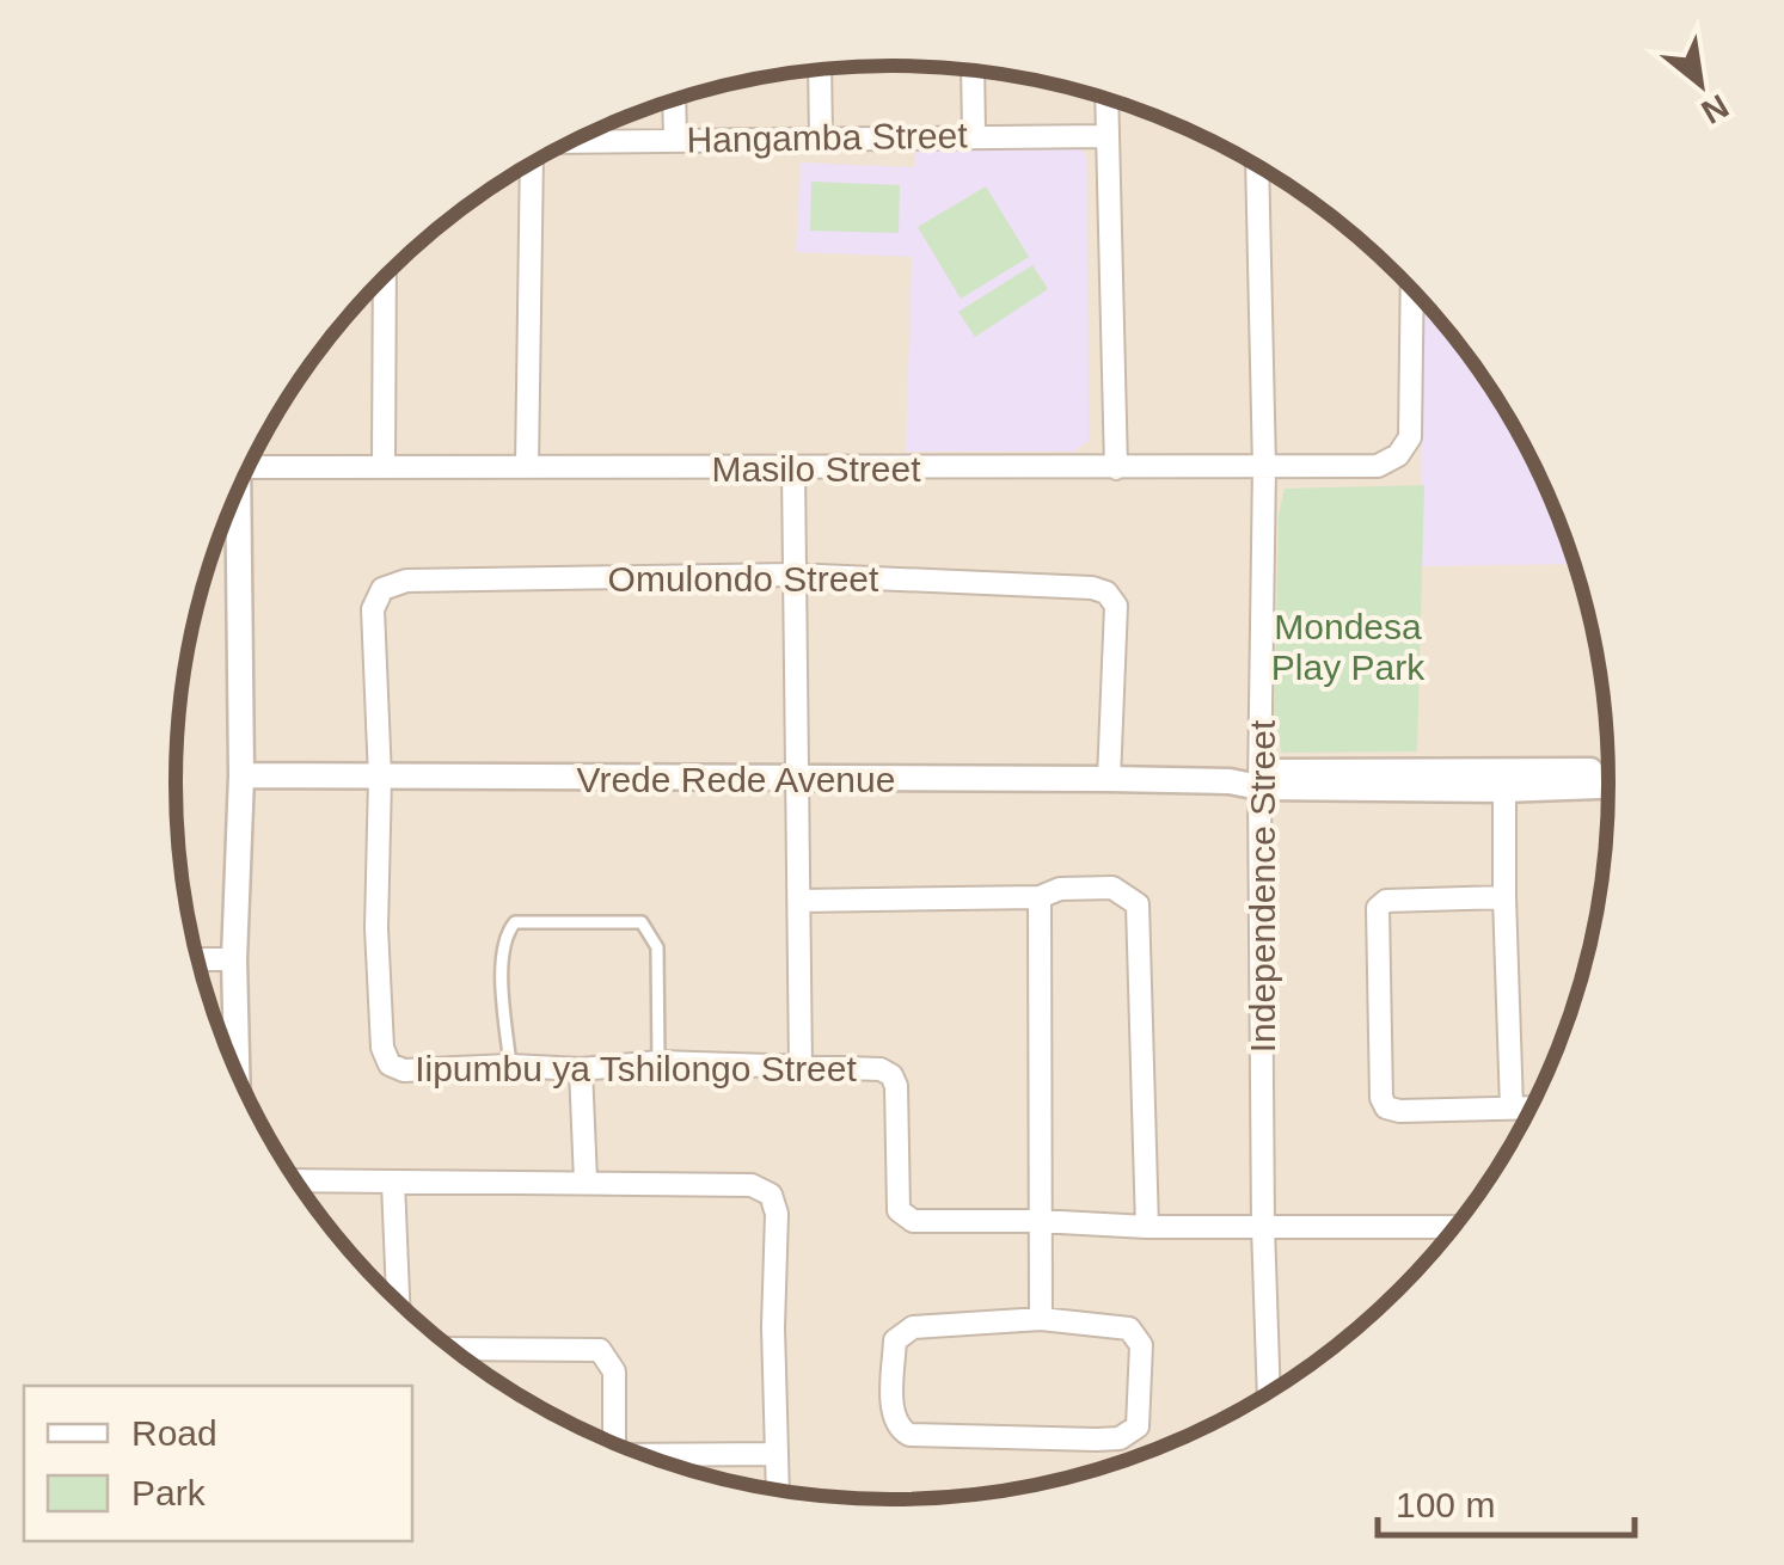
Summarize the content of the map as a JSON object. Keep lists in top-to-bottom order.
{
  "streets": {
    "street": [
      "Hangamba Street",
      "Masilo Street",
      "Omulondo Street",
      "Vrede Rede Avenue",
      "Independence Street",
      "Iipumbu ya Tshilongo Street"
    ]
  },
  "crossings": [
    ["Masilo Street", "Independence Street"],
    ["Omulondo Street", "Vrede Rede Avenue"],
    ["Omulondo Street", "Iipumbu ya Tshilongo Street"],
    ["Vrede Rede Avenue", "Independence Street"],
    ["Vrede Rede Avenue", "Iipumbu ya Tshilongo Street"],
    ["Independence Street", "Iipumbu ya Tshilongo Street"]
  ],
  "parks": ["Mondesa Play Park"],
  "legend": ["Road", "Park"],
  "scale_bar": "100 m",
  "north": "bottom right"
}
